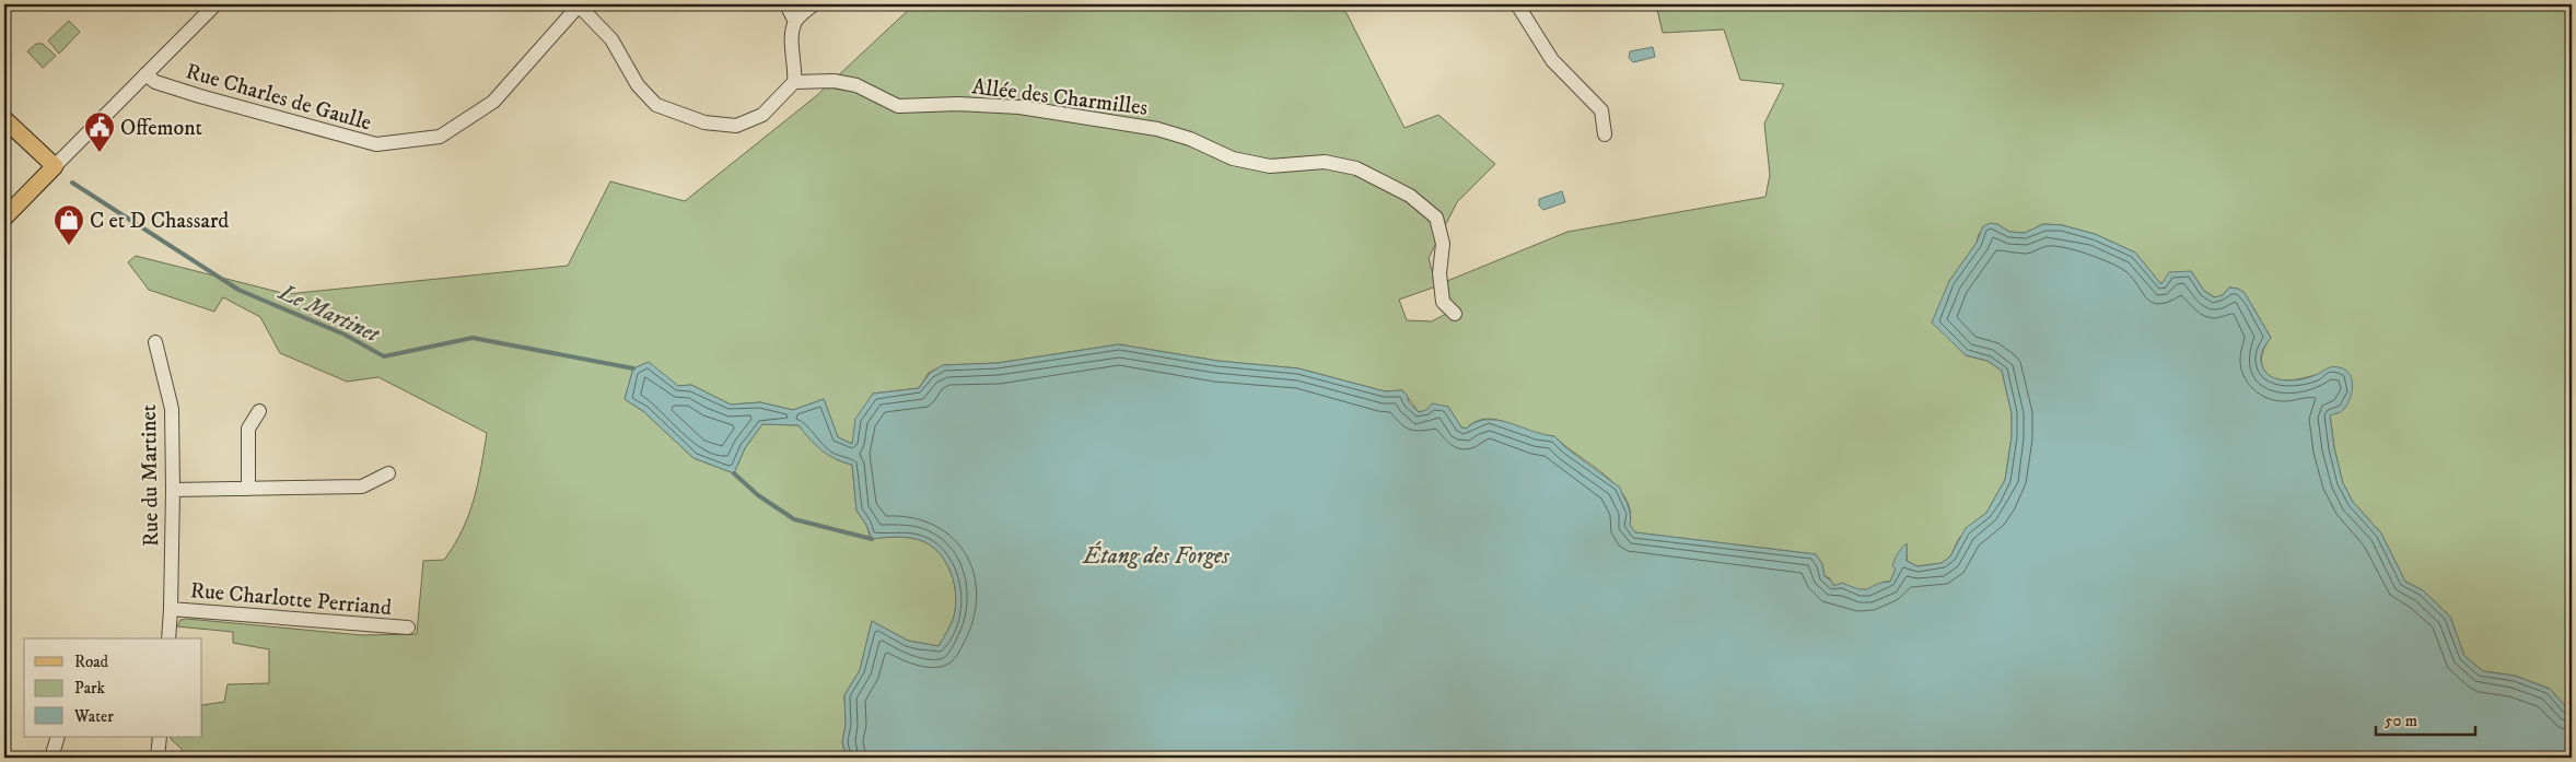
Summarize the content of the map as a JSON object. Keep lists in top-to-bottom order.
{
  "streets": {
    "street": [
      "Rue Charles de Gaulle",
      "Allée des Charmilles",
      "Rue du Martinet",
      "Rue Charlotte Perriand"
    ]
  },
  "crossings": [
    ["Rue du Martinet", "Rue Charlotte Perriand"]
  ],
  "water": ["Le Martinet", "Étang des Forges"],
  "places": {
    "public building": ["Offemont"],
    "shop": ["C et D Chassard"]
  },
  "legend": ["Road", "Park", "Water"],
  "scale_bar": "50 m"
}
